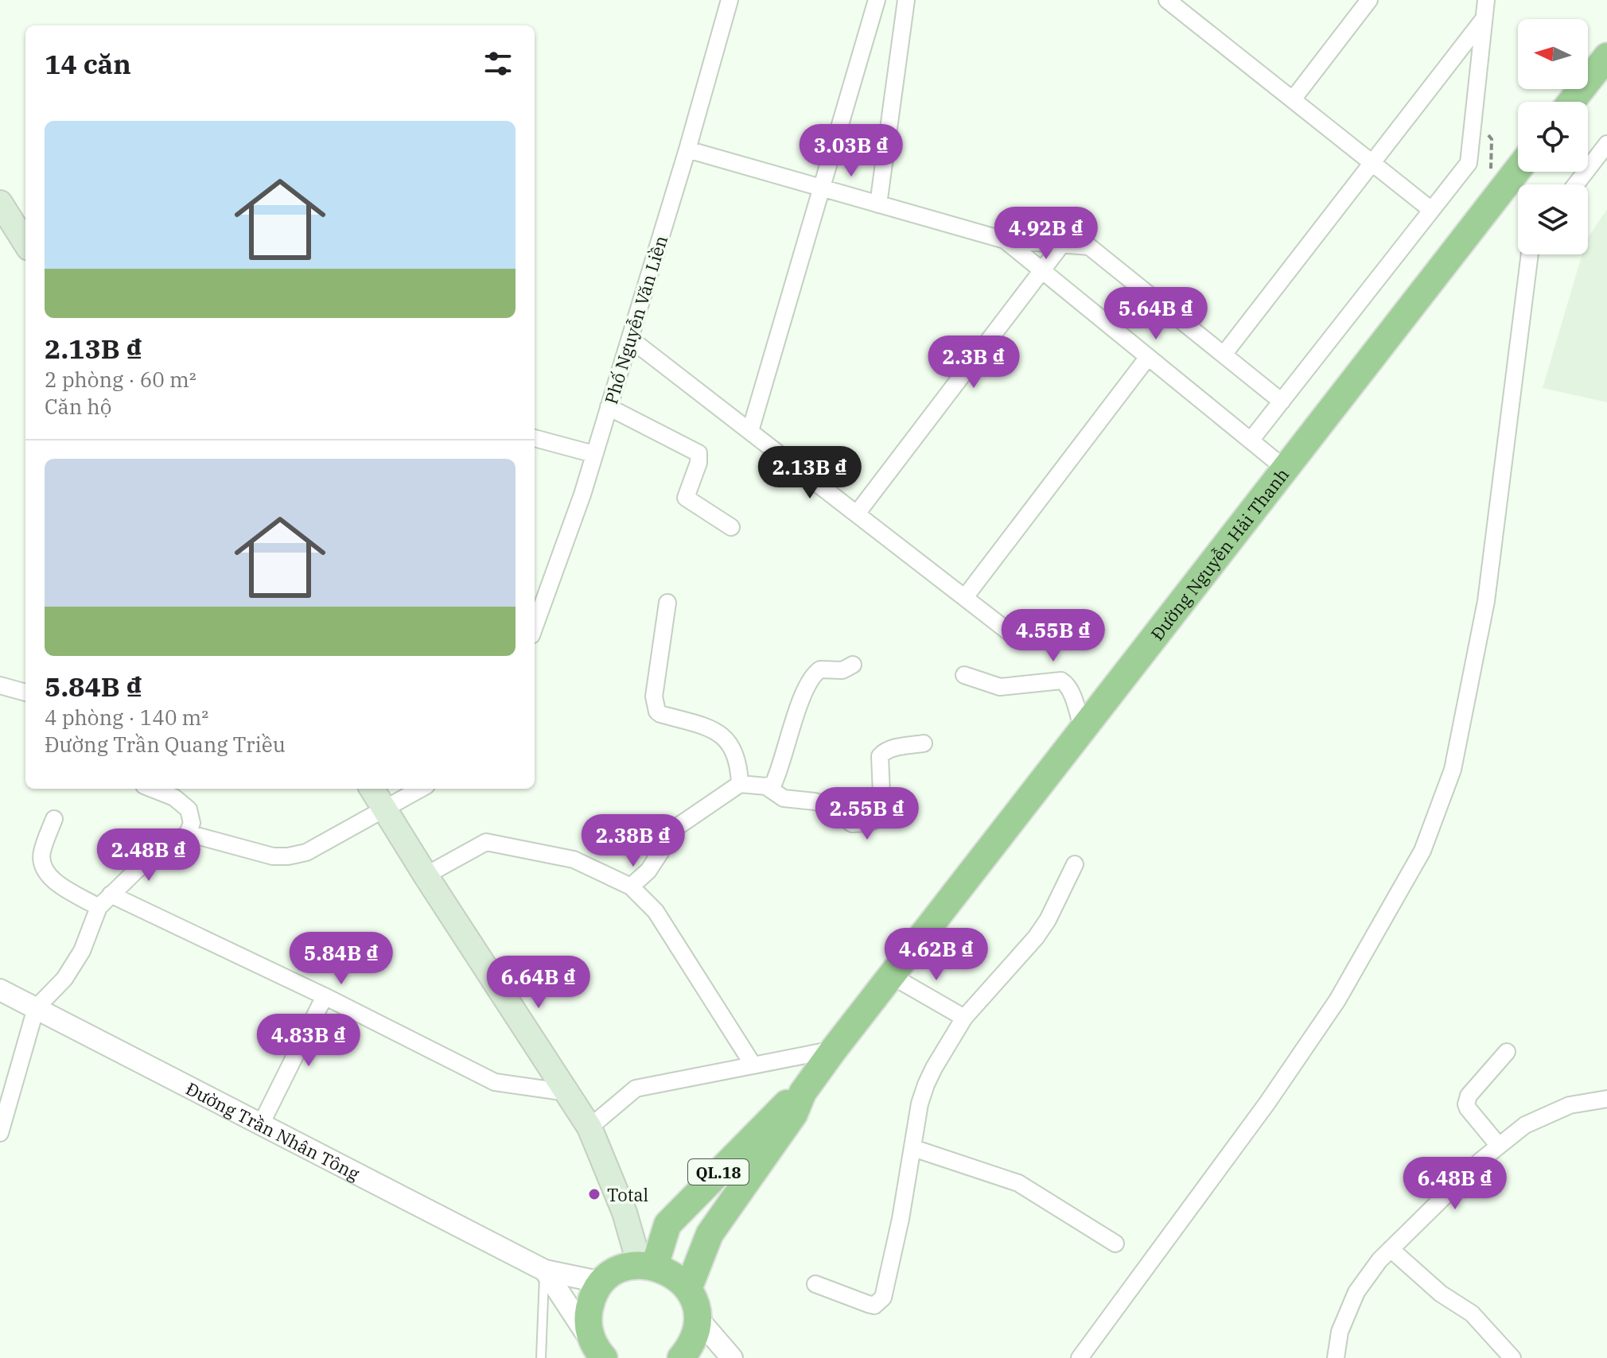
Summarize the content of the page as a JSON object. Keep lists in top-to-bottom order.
{
  "streets": {
    "highway": ["Đường Nguyễn Hải Thanh", "QL.18"],
    "street": ["Phố Nguyễn Văn Liền", "Đường Trần Nhân Tông"]
  },
  "crossings": [
    ["Đường Nguyễn Hải Thanh", "QL.18"]
  ],
  "places": ["Total"],
  "north": "left",
  "page": {
    "heading": "14 căn",
    "list": [
      {
        "name": "2.13B ₫",
        "note": "2 phòng · 60 m² · Căn hộ"
      },
      {
        "name": "5.84B ₫",
        "note": "4 phòng · 140 m² · Đường Trần Quang Triều"
      }
    ],
    "price": [
      "3.03B ₫",
      "4.92B ₫",
      "5.64B ₫",
      "2.3B ₫",
      "2.13B ₫",
      "4.55B ₫",
      "2.55B ₫",
      "2.38B ₫",
      "2.48B ₫",
      "4.62B ₫",
      "5.84B ₫",
      "6.64B ₫",
      "4.83B ₫",
      "6.48B ₫"
    ]
  }
}
